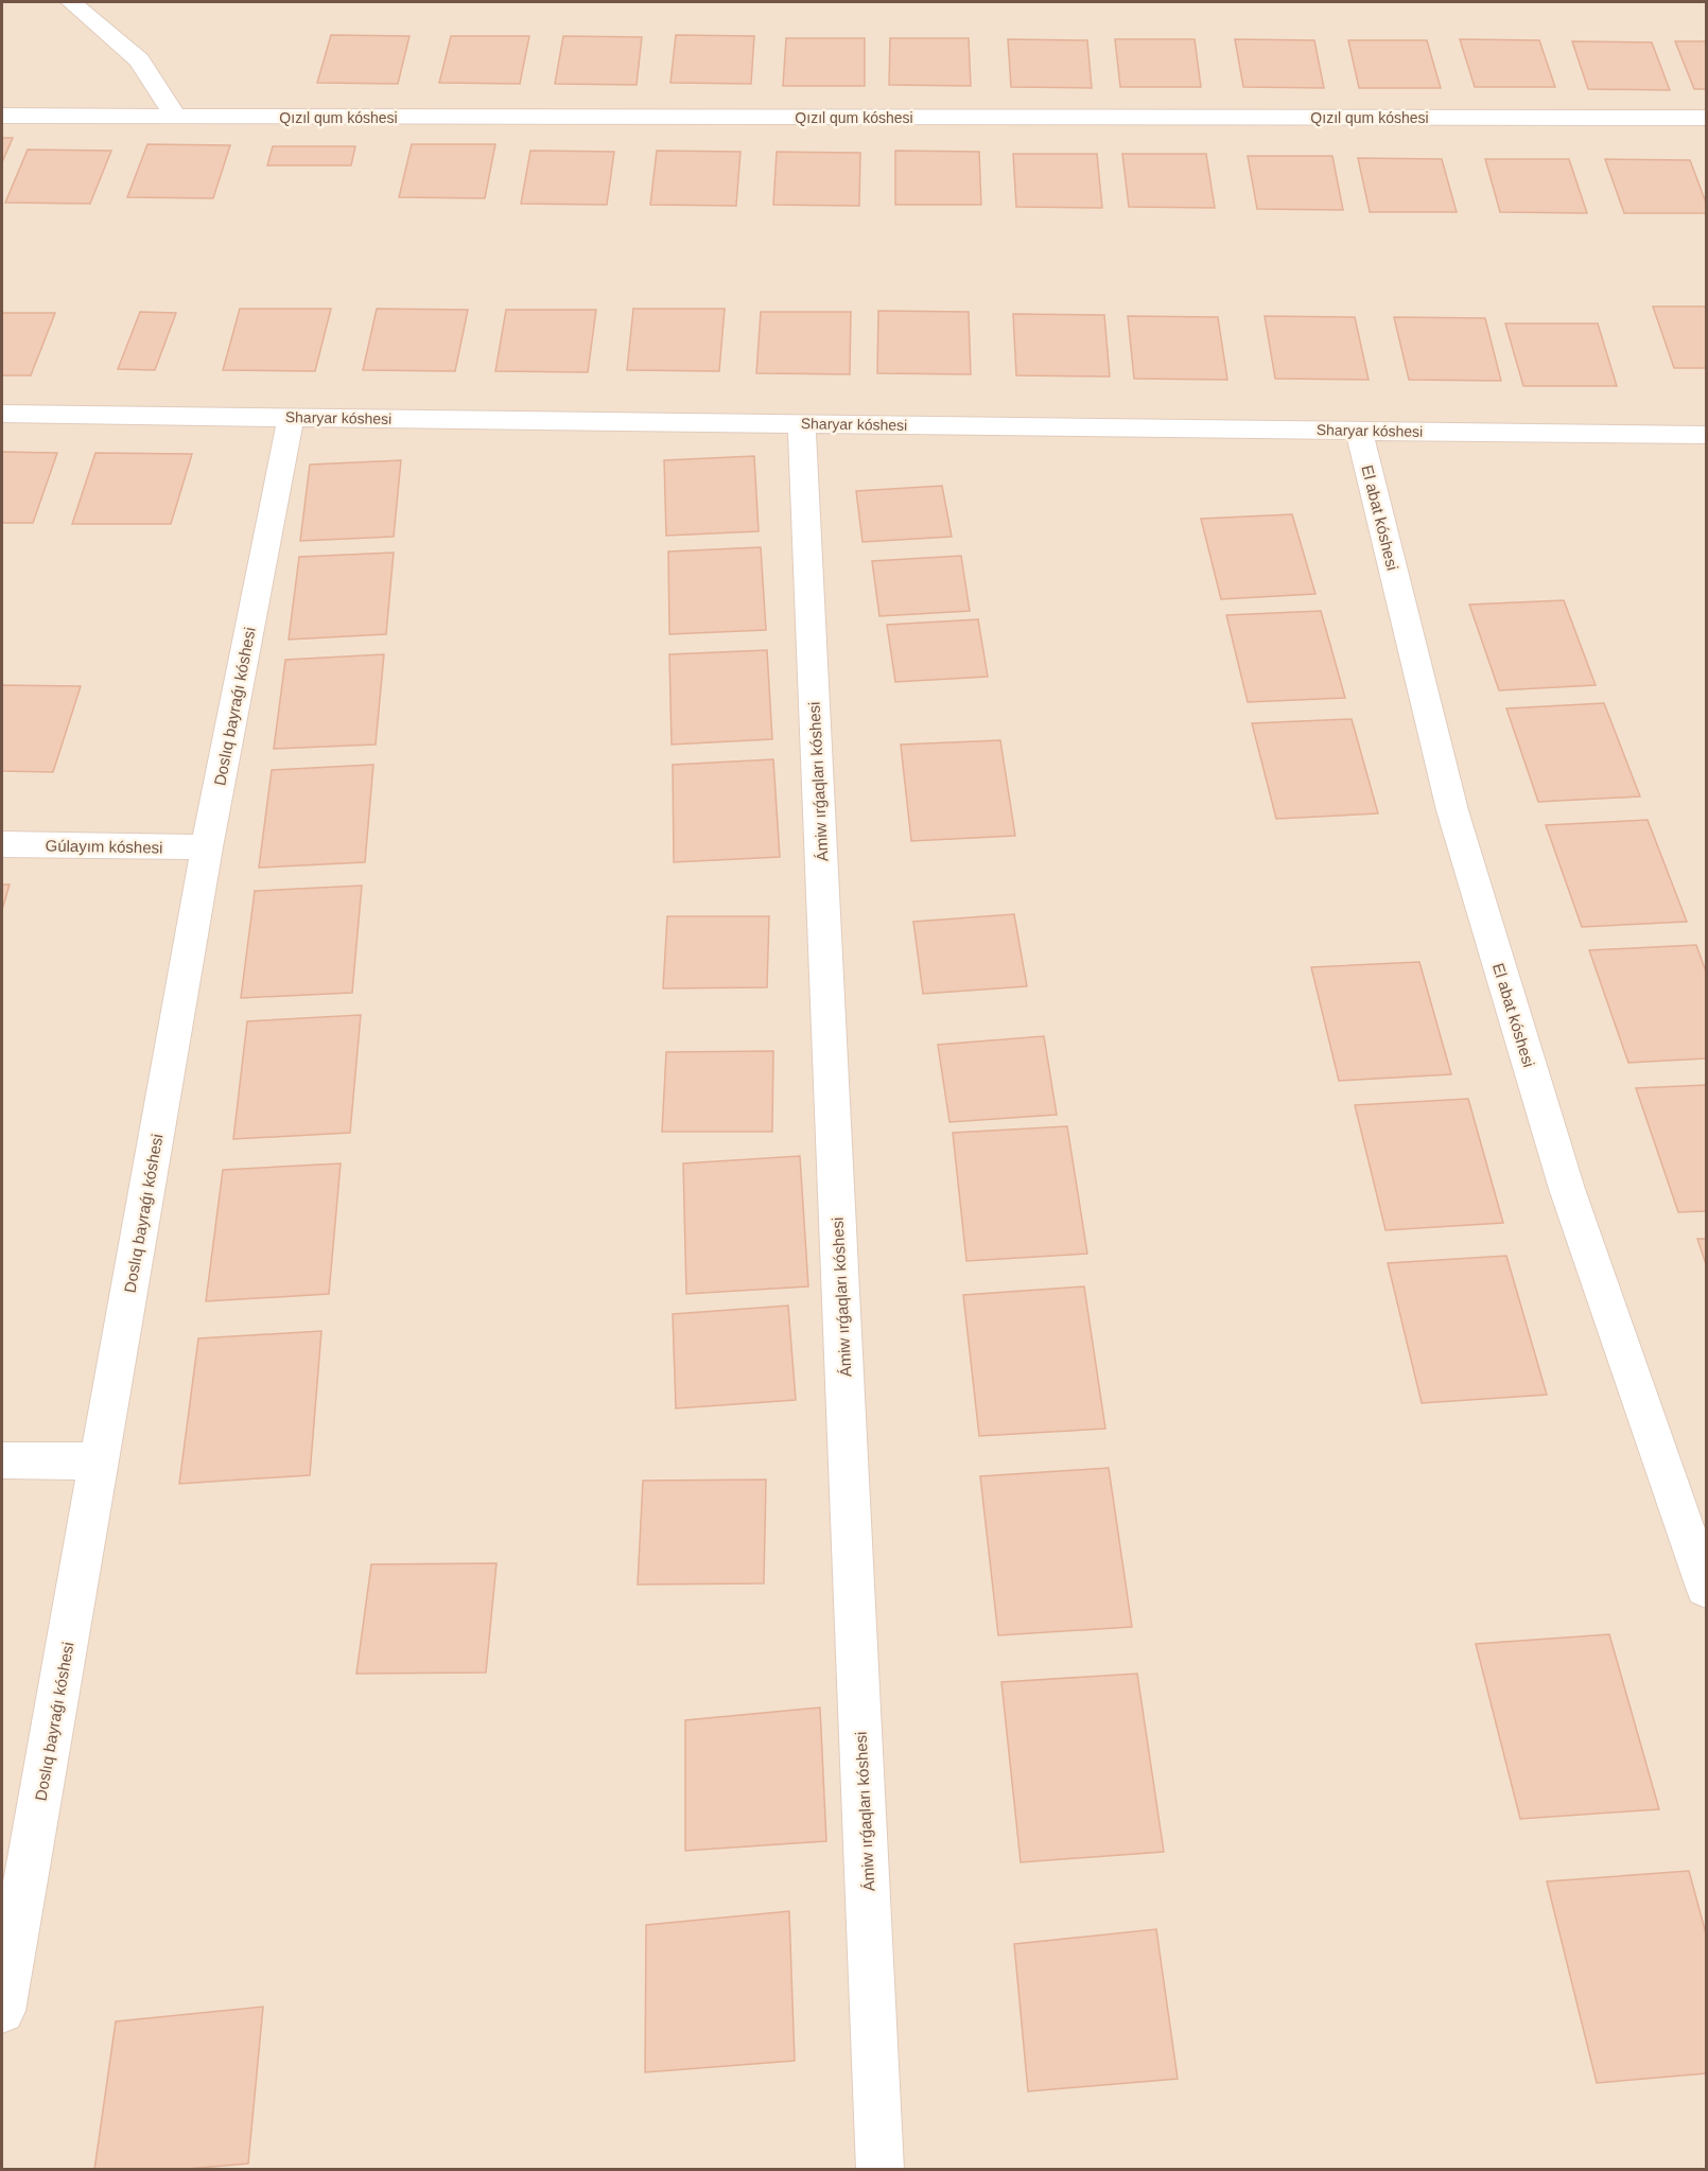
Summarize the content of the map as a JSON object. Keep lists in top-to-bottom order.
{
  "streets": {
    "street": [
      "Qızıl qum kóshesi",
      "Sharyar kóshesi",
      "El abat kóshesi",
      "Doslıq bayraǵı kóshesi",
      "Ámiw ırǵaqları kóshesi",
      "Gúlayım kóshesi"
    ]
  },
  "crossings": [
    ["Sharyar kóshesi", "El abat kóshesi"],
    ["Sharyar kóshesi", "Doslıq bayraǵı kóshesi"],
    ["Sharyar kóshesi", "Ámiw ırǵaqları kóshesi"],
    ["Doslıq bayraǵı kóshesi", "Gúlayım kóshesi"]
  ]
}
